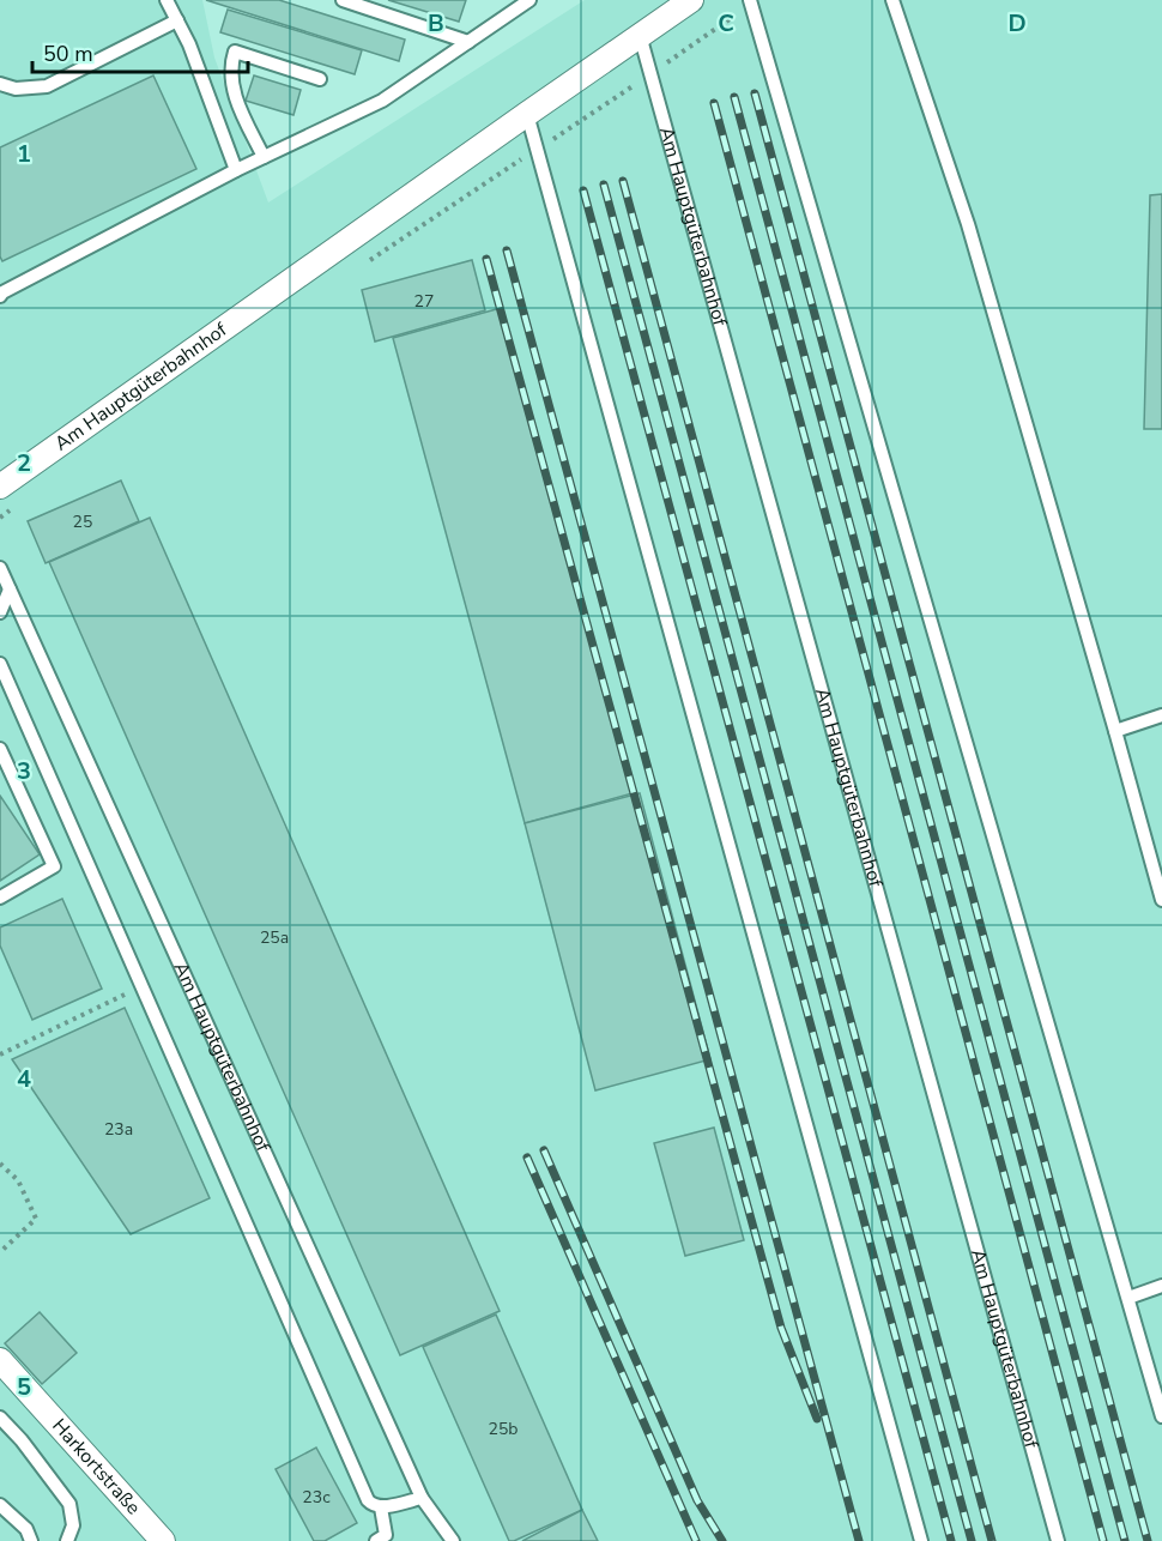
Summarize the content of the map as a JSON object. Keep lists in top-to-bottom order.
{
  "streets": {
    "street": ["Am Hauptgüterbahnhof", "Harkortstraße"]
  },
  "house_numbers": [
    "27",
    "25",
    "25a",
    "23a",
    "25b",
    "23c"
  ],
  "scale_bar": "50 m",
  "grid": {
    "columns": ["B", "C", "D"],
    "rows": [
      "1",
      "2",
      "3",
      "4",
      "5"
    ]
  }
}
